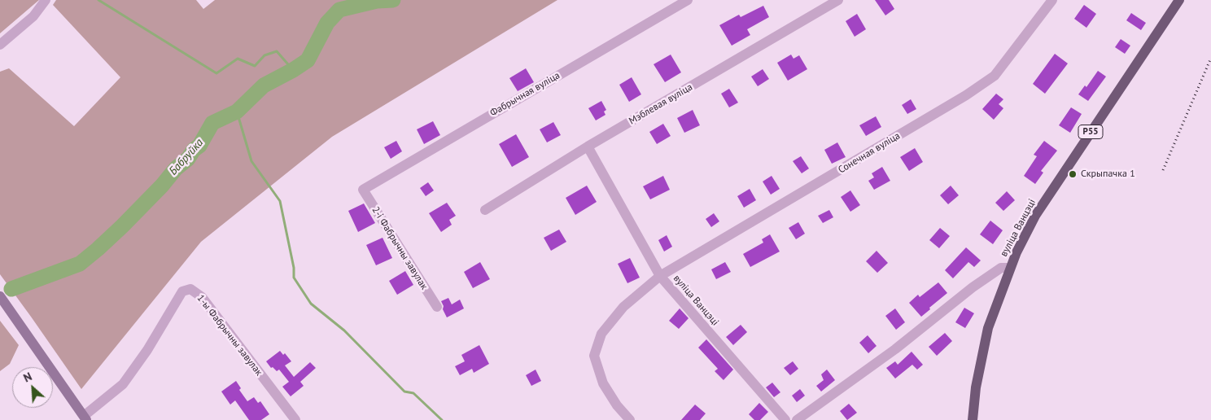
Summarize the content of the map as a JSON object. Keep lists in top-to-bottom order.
{
  "streets": {
    "main road": ["Р55", "вуліца Ванцэці"],
    "street": [
      "Фабрычная вуліца",
      "Мэблевая вуліца",
      "Сонечная вуліца",
      "2-і Фабрычны завулак",
      "1-ы Фабрычны завулак"
    ]
  },
  "crossings": [
    ["Фабрычная вуліца", "2-і Фабрычны завулак"],
    ["Р55", "вуліца Ванцэці"],
    ["Сонечная вуліца", "вуліца Ванцэці"]
  ],
  "water": ["Бабруйка"],
  "places": ["Скрыпачка 1"],
  "north": "top left"
}
